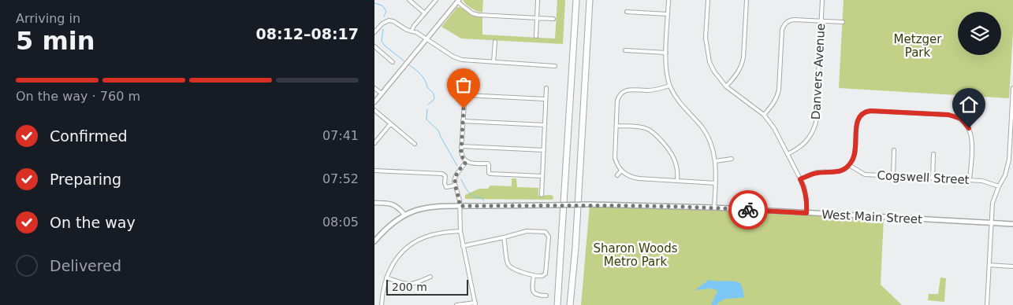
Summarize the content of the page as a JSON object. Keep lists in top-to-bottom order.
{
  "streets": {
    "main road": ["West Main Street"],
    "street": ["Danvers Avenue", "Cogswell Street"]
  },
  "parks": ["Metzger Park", "Sharon Woods Metro Park"],
  "scale_bar": "200 m",
  "page": {
    "heading": ["5 min", "Arriving in", "08:12–08:17"],
    "bar": "On the way · 760 m",
    "list": [
      ["Confirmed", "07:41"],
      ["Preparing", "07:52"],
      ["On the way", "08:05"],
      "Delivered"
    ],
    "scale": "200 m"
  }
}
